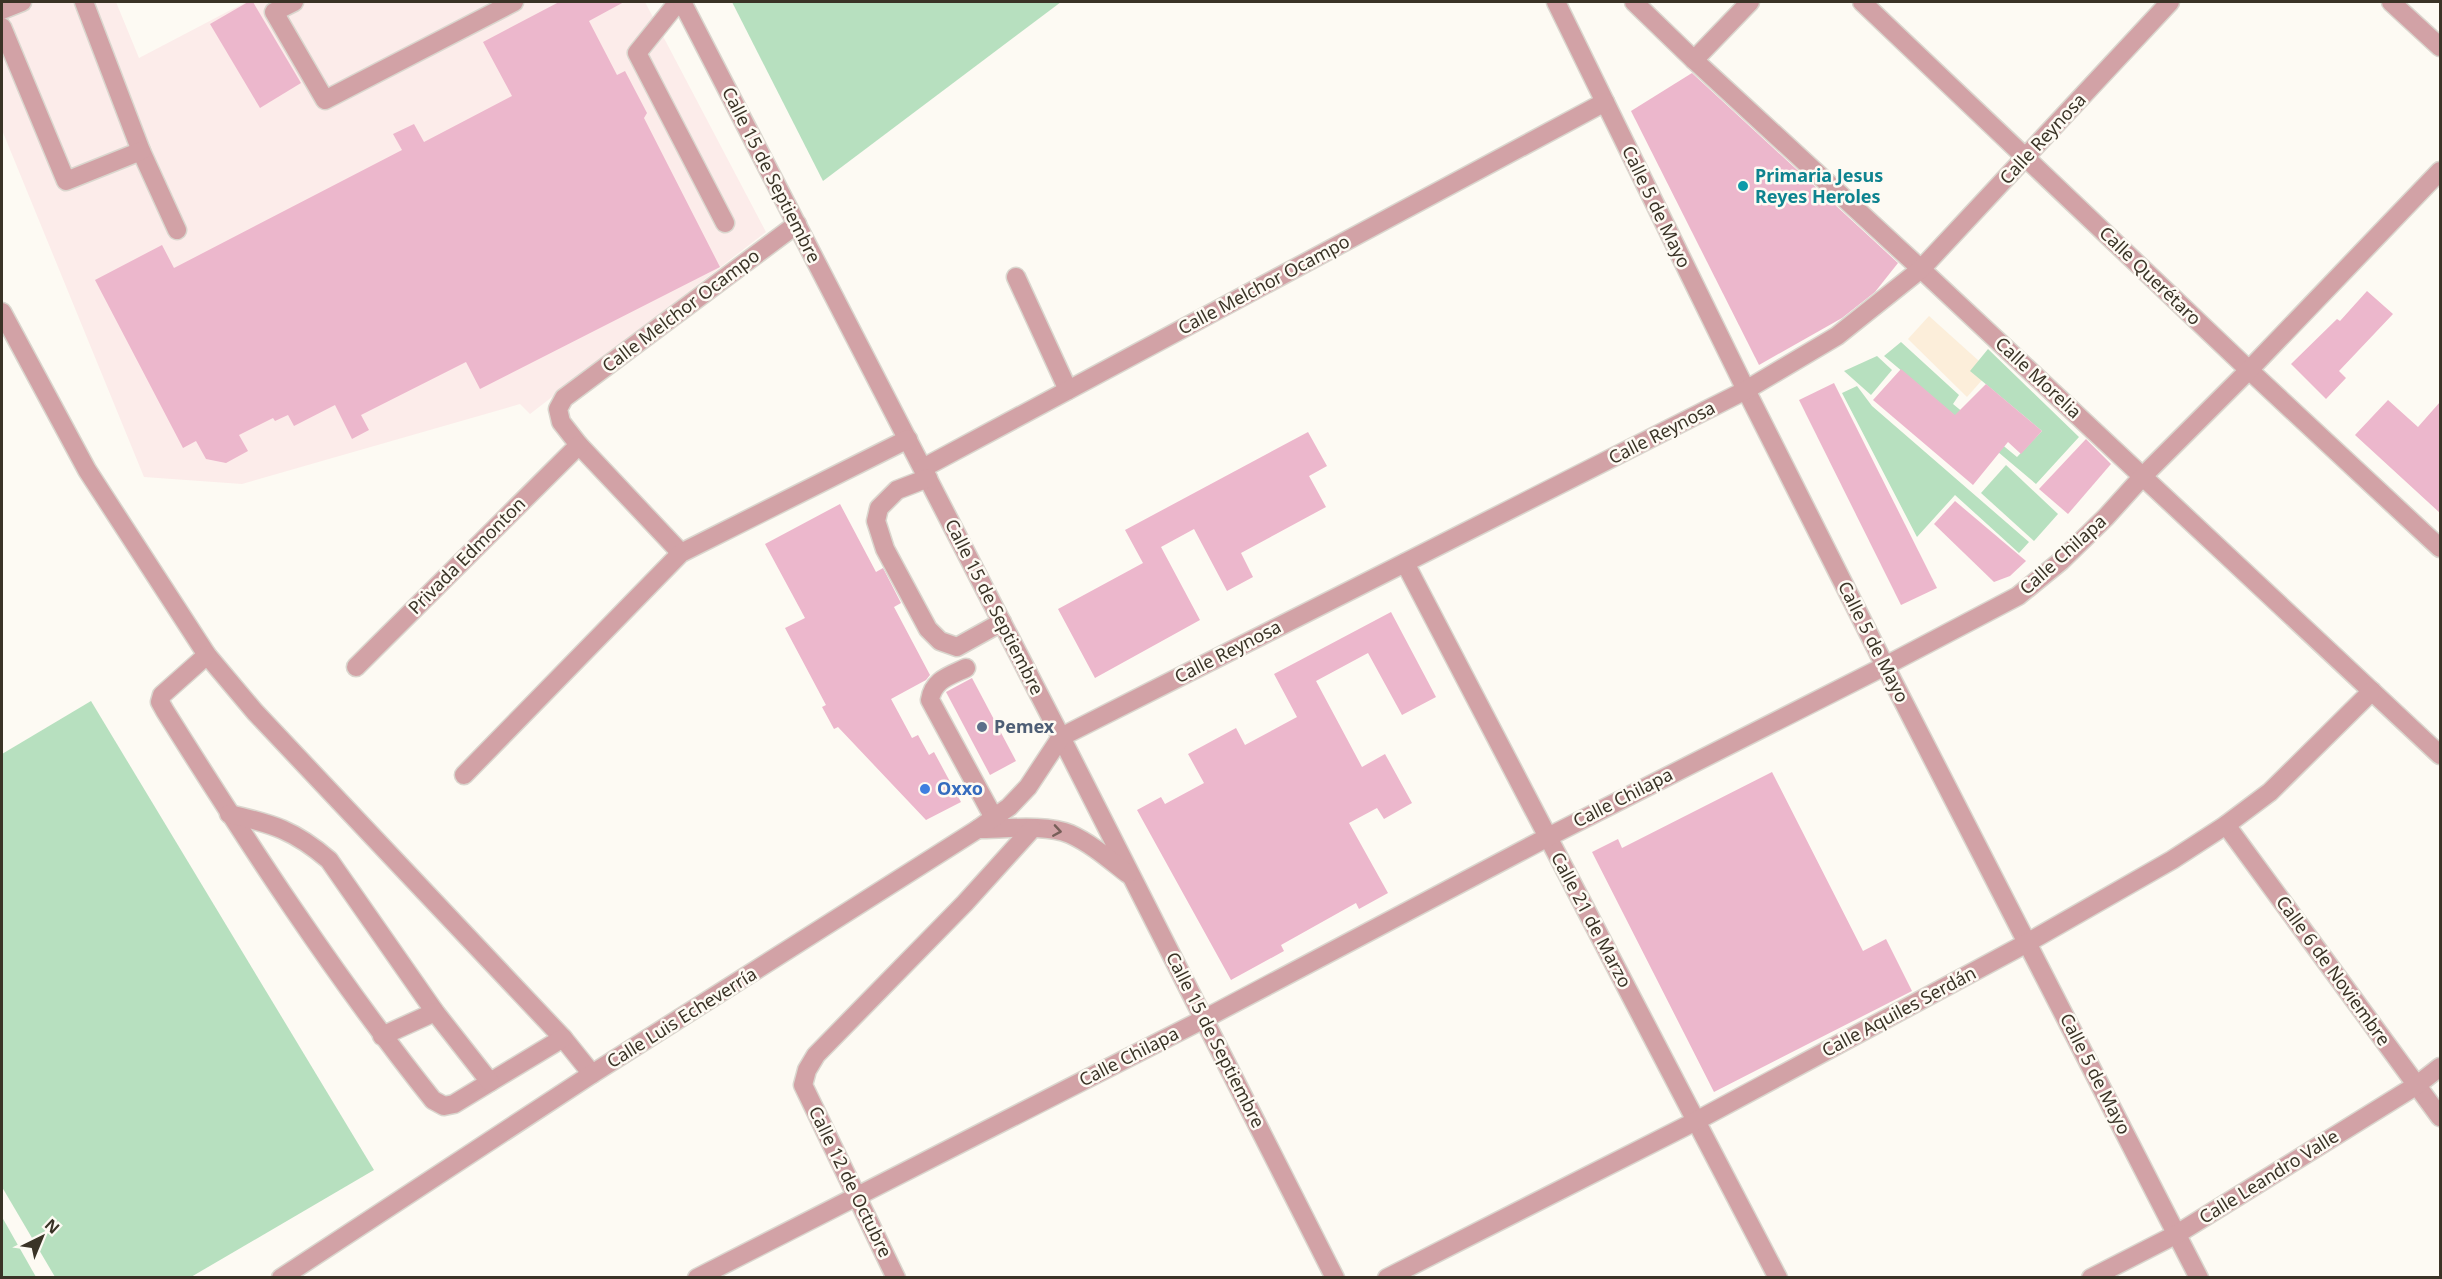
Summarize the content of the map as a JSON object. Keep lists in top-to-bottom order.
{
  "streets": {
    "street": [
      "Calle Reynosa",
      "Calle 15 de Septiembre",
      "Calle 5 de Mayo",
      "Calle Querétaro",
      "Calle Melchor Ocampo",
      "Calle Morelia",
      "Calle Chilapa",
      "Privada Edmonton",
      "Calle 21 de Marzo",
      "Calle 6 de Noviembre",
      "Calle Aquiles Serdán",
      "Calle Luis Echeverría",
      "Calle Leandro Valle",
      "Calle 12 de Octubre"
    ]
  },
  "crossings": [
    ["Calle Reynosa", "Calle 15 de Septiembre"],
    ["Calle Reynosa", "Calle 5 de Mayo"],
    ["Calle Reynosa", "Calle Querétaro"],
    ["Calle Reynosa", "Calle Morelia"],
    ["Calle Reynosa", "Calle 21 de Marzo"],
    ["Calle Reynosa", "Calle Luis Echeverría"],
    ["Calle 15 de Septiembre", "Calle Melchor Ocampo"],
    ["Calle 15 de Septiembre", "Calle Chilapa"],
    ["Calle 15 de Septiembre", "Calle Luis Echeverría"],
    ["Calle 5 de Mayo", "Calle Melchor Ocampo"],
    ["Calle 5 de Mayo", "Calle Chilapa"],
    ["Calle 5 de Mayo", "Calle Aquiles Serdán"],
    ["Calle 5 de Mayo", "Calle Leandro Valle"],
    ["Calle Querétaro", "Calle Chilapa"],
    ["Calle Melchor Ocampo", "Privada Edmonton"],
    ["Calle Morelia", "Calle Chilapa"],
    ["Calle Morelia", "Calle Aquiles Serdán"],
    ["Calle Chilapa", "Calle 21 de Marzo"],
    ["Calle Chilapa", "Calle 12 de Octubre"],
    ["Calle 21 de Marzo", "Calle Aquiles Serdán"],
    ["Calle 6 de Noviembre", "Calle Aquiles Serdán"],
    ["Calle 6 de Noviembre", "Calle Leandro Valle"]
  ],
  "places": ["Primaria Jesus Reyes Heroles", "Pemex", "Oxxo"],
  "north": "top right"
}
